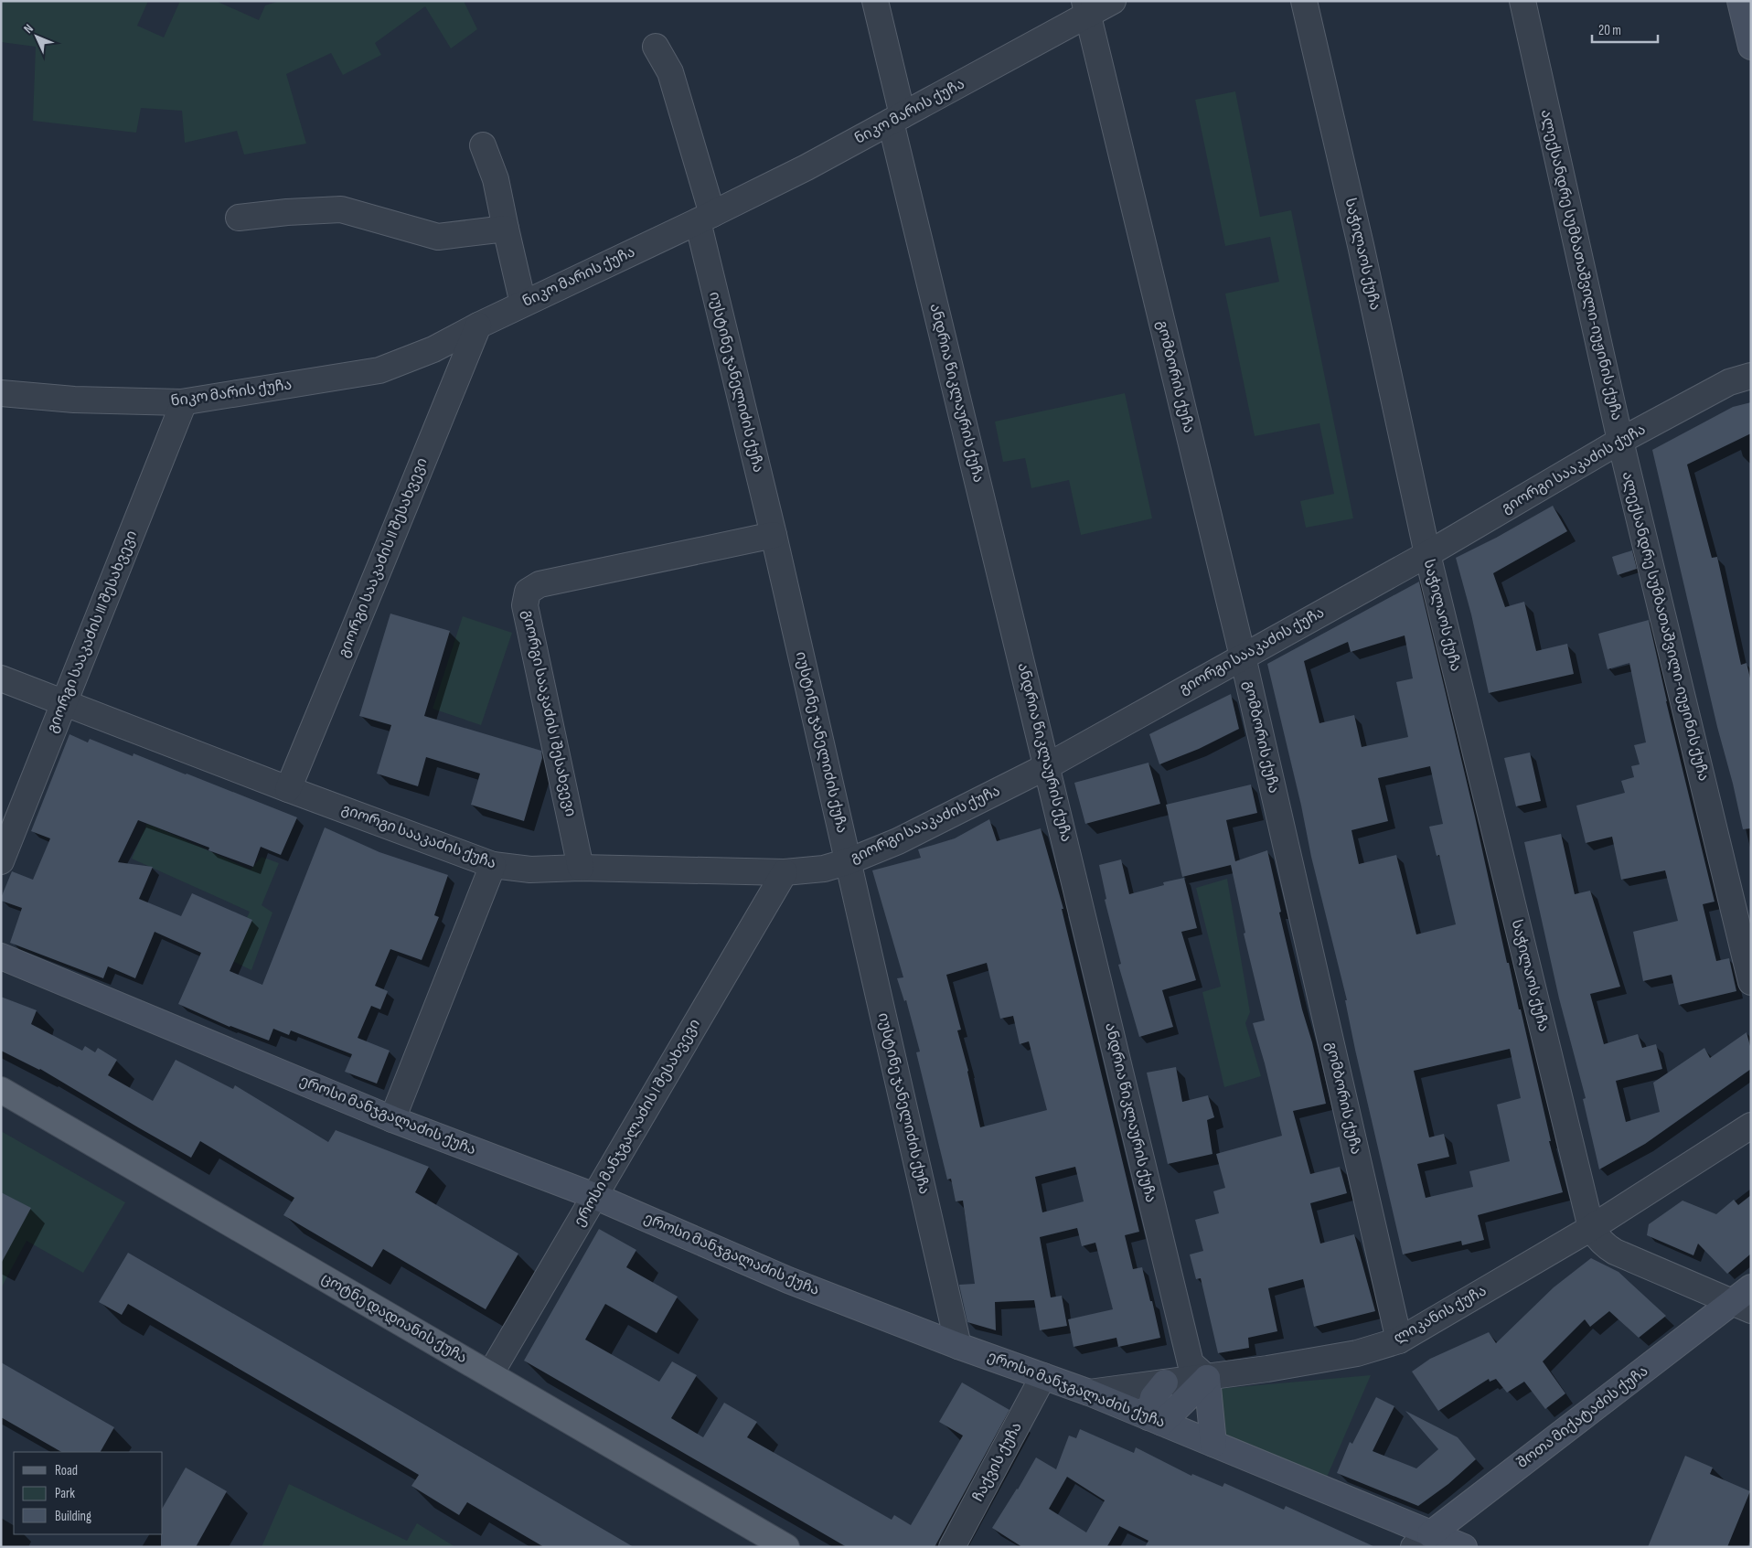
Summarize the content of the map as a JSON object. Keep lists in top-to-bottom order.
{
  "streets": {
    "main road": ["ცოტნე დადიანის ქუჩა"],
    "street": [
      "ნიკო მარის ქუჩა",
      "საჭილაოს ქუჩა",
      "ალექსანდრე სუმბათაშვილი-იუჟინის ქუჩა",
      "გომბორის ქუჩა",
      "იუსტინე ჯანელიძის ქუჩა",
      "ანდრია წიკლაურის ქუჩა",
      "გიორგი სააკაძის ქუჩა",
      "გიორგი სააკაძის II შესახვევი",
      "გიორგი სააკაძის III შესახვევი",
      "გიორგი სააკაძის I შესახვევი",
      "ეროსი მანჯგალაძის ქუჩა",
      "ეროსი მანჯგალაძის I შესახვევი",
      "ლიკანის ქუჩა",
      "შოთა მიქატაძის ქუჩა",
      "ჩაქვის ქუჩა"
    ]
  },
  "crossings": [
    ["ნიკო მარის ქუჩა", "გომბორის ქუჩა"],
    ["ნიკო მარის ქუჩა", "იუსტინე ჯანელიძის ქუჩა"],
    ["ნიკო მარის ქუჩა", "ანდრია წიკლაურის ქუჩა"],
    ["ნიკო მარის ქუჩა", "გიორგი სააკაძის II შესახვევი"],
    ["ნიკო მარის ქუჩა", "გიორგი სააკაძის III შესახვევი"],
    ["საჭილაოს ქუჩა", "გიორგი სააკაძის ქუჩა"],
    ["საჭილაოს ქუჩა", "ლიკანის ქუჩა"],
    ["ალექსანდრე სუმბათაშვილი-იუჟინის ქუჩა", "გიორგი სააკაძის ქუჩა"],
    ["გომბორის ქუჩა", "გიორგი სააკაძის ქუჩა"],
    ["გომბორის ქუჩა", "ლიკანის ქუჩა"],
    ["იუსტინე ჯანელიძის ქუჩა", "გიორგი სააკაძის ქუჩა"],
    ["იუსტინე ჯანელიძის ქუჩა", "გიორგი სააკაძის I შესახვევი"],
    ["იუსტინე ჯანელიძის ქუჩა", "ეროსი მანჯგალაძის ქუჩა"],
    ["ანდრია წიკლაურის ქუჩა", "გიორგი სააკაძის ქუჩა"],
    ["ანდრია წიკლაურის ქუჩა", "ლიკანის ქუჩა"],
    ["გიორგი სააკაძის ქუჩა", "გიორგი სააკაძის II შესახვევი"],
    ["გიორგი სააკაძის ქუჩა", "გიორგი სააკაძის III შესახვევი"],
    ["გიორგი სააკაძის ქუჩა", "გიორგი სააკაძის I შესახვევი"],
    ["გიორგი სააკაძის ქუჩა", "ეროსი მანჯგალაძის I შესახვევი"],
    ["ეროსი მანჯგალაძის ქუჩა", "ეროსი მანჯგალაძის I შესახვევი"],
    ["ეროსი მანჯგალაძის ქუჩა", "ლიკანის ქუჩა"],
    ["ეროსი მანჯგალაძის ქუჩა", "შოთა მიქატაძის ქუჩა"],
    ["ეროსი მანჯგალაძის ქუჩა", "ჩაქვის ქუჩა"],
    ["ეროსი მანჯგალაძის I შესახვევი", "ცოტნე დადიანის ქუჩა"]
  ],
  "legend": ["Road", "Park", "Building"],
  "scale_bar": "20 m",
  "north": "top left"
}
